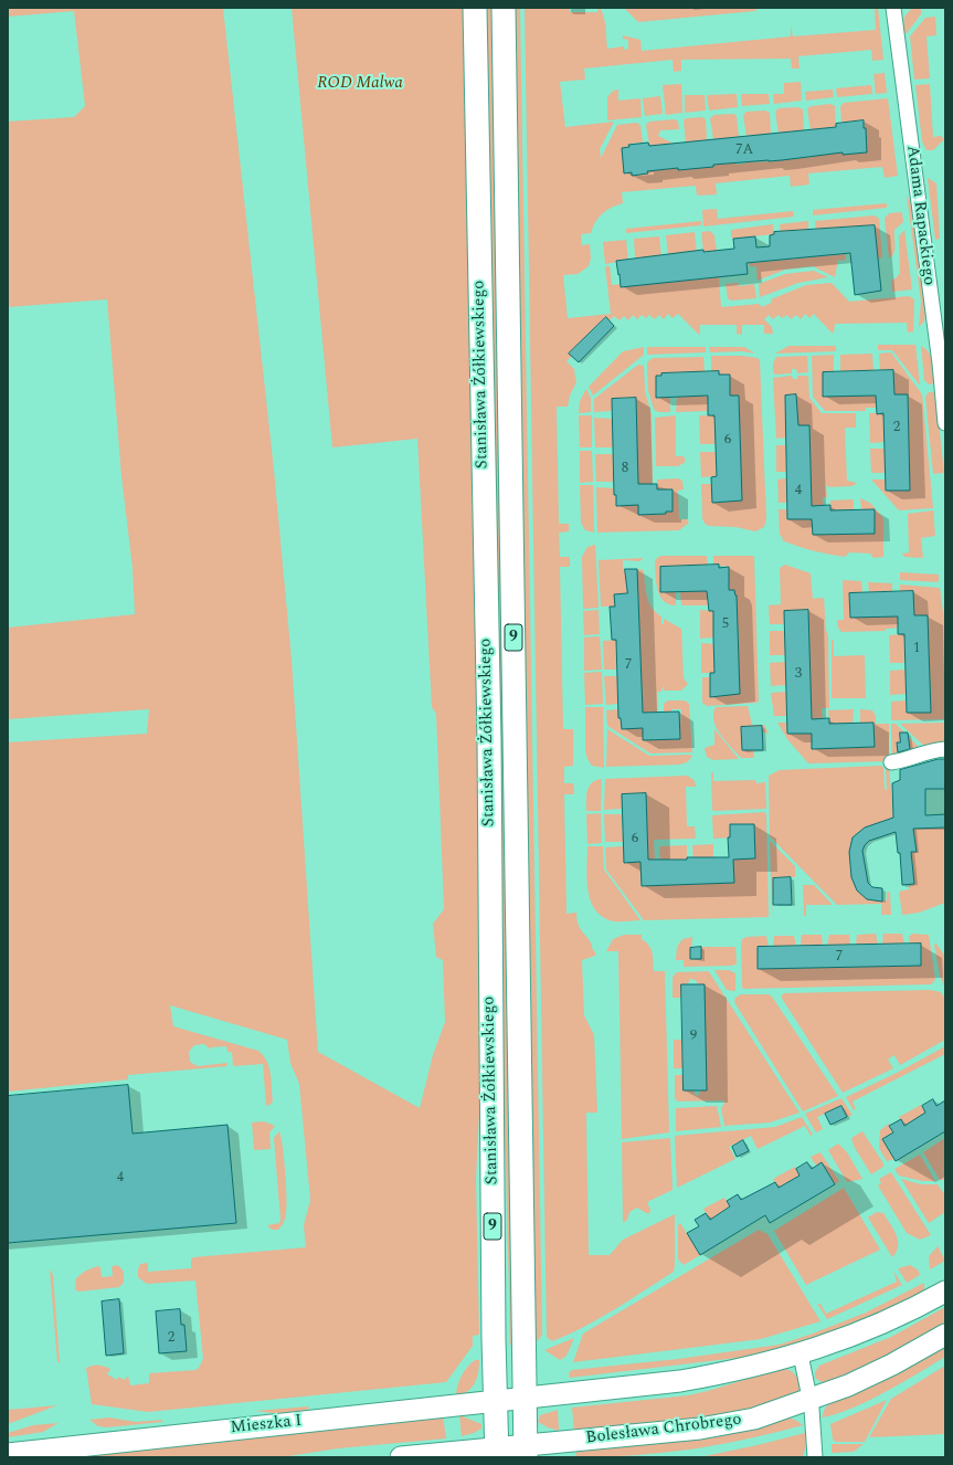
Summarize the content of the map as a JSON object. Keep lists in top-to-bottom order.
{
  "streets": {
    "main road": ["Stanisława Żółkiewskiego", "9"],
    "street": ["Adama Rapackiego", "Mieszka I", "Bolesława Chrobrego"]
  },
  "crossings": [
    ["Stanisława Żółkiewskiego", "Mieszka I"],
    ["Stanisława Żółkiewskiego", "Bolesława Chrobrego"]
  ],
  "parks": ["ROD Malwa"],
  "house_numbers": [
    "7A",
    "2",
    "6",
    "8",
    "4",
    "5",
    "1",
    "7",
    "3",
    "6",
    "7",
    "9",
    "4",
    "2"
  ]
}
